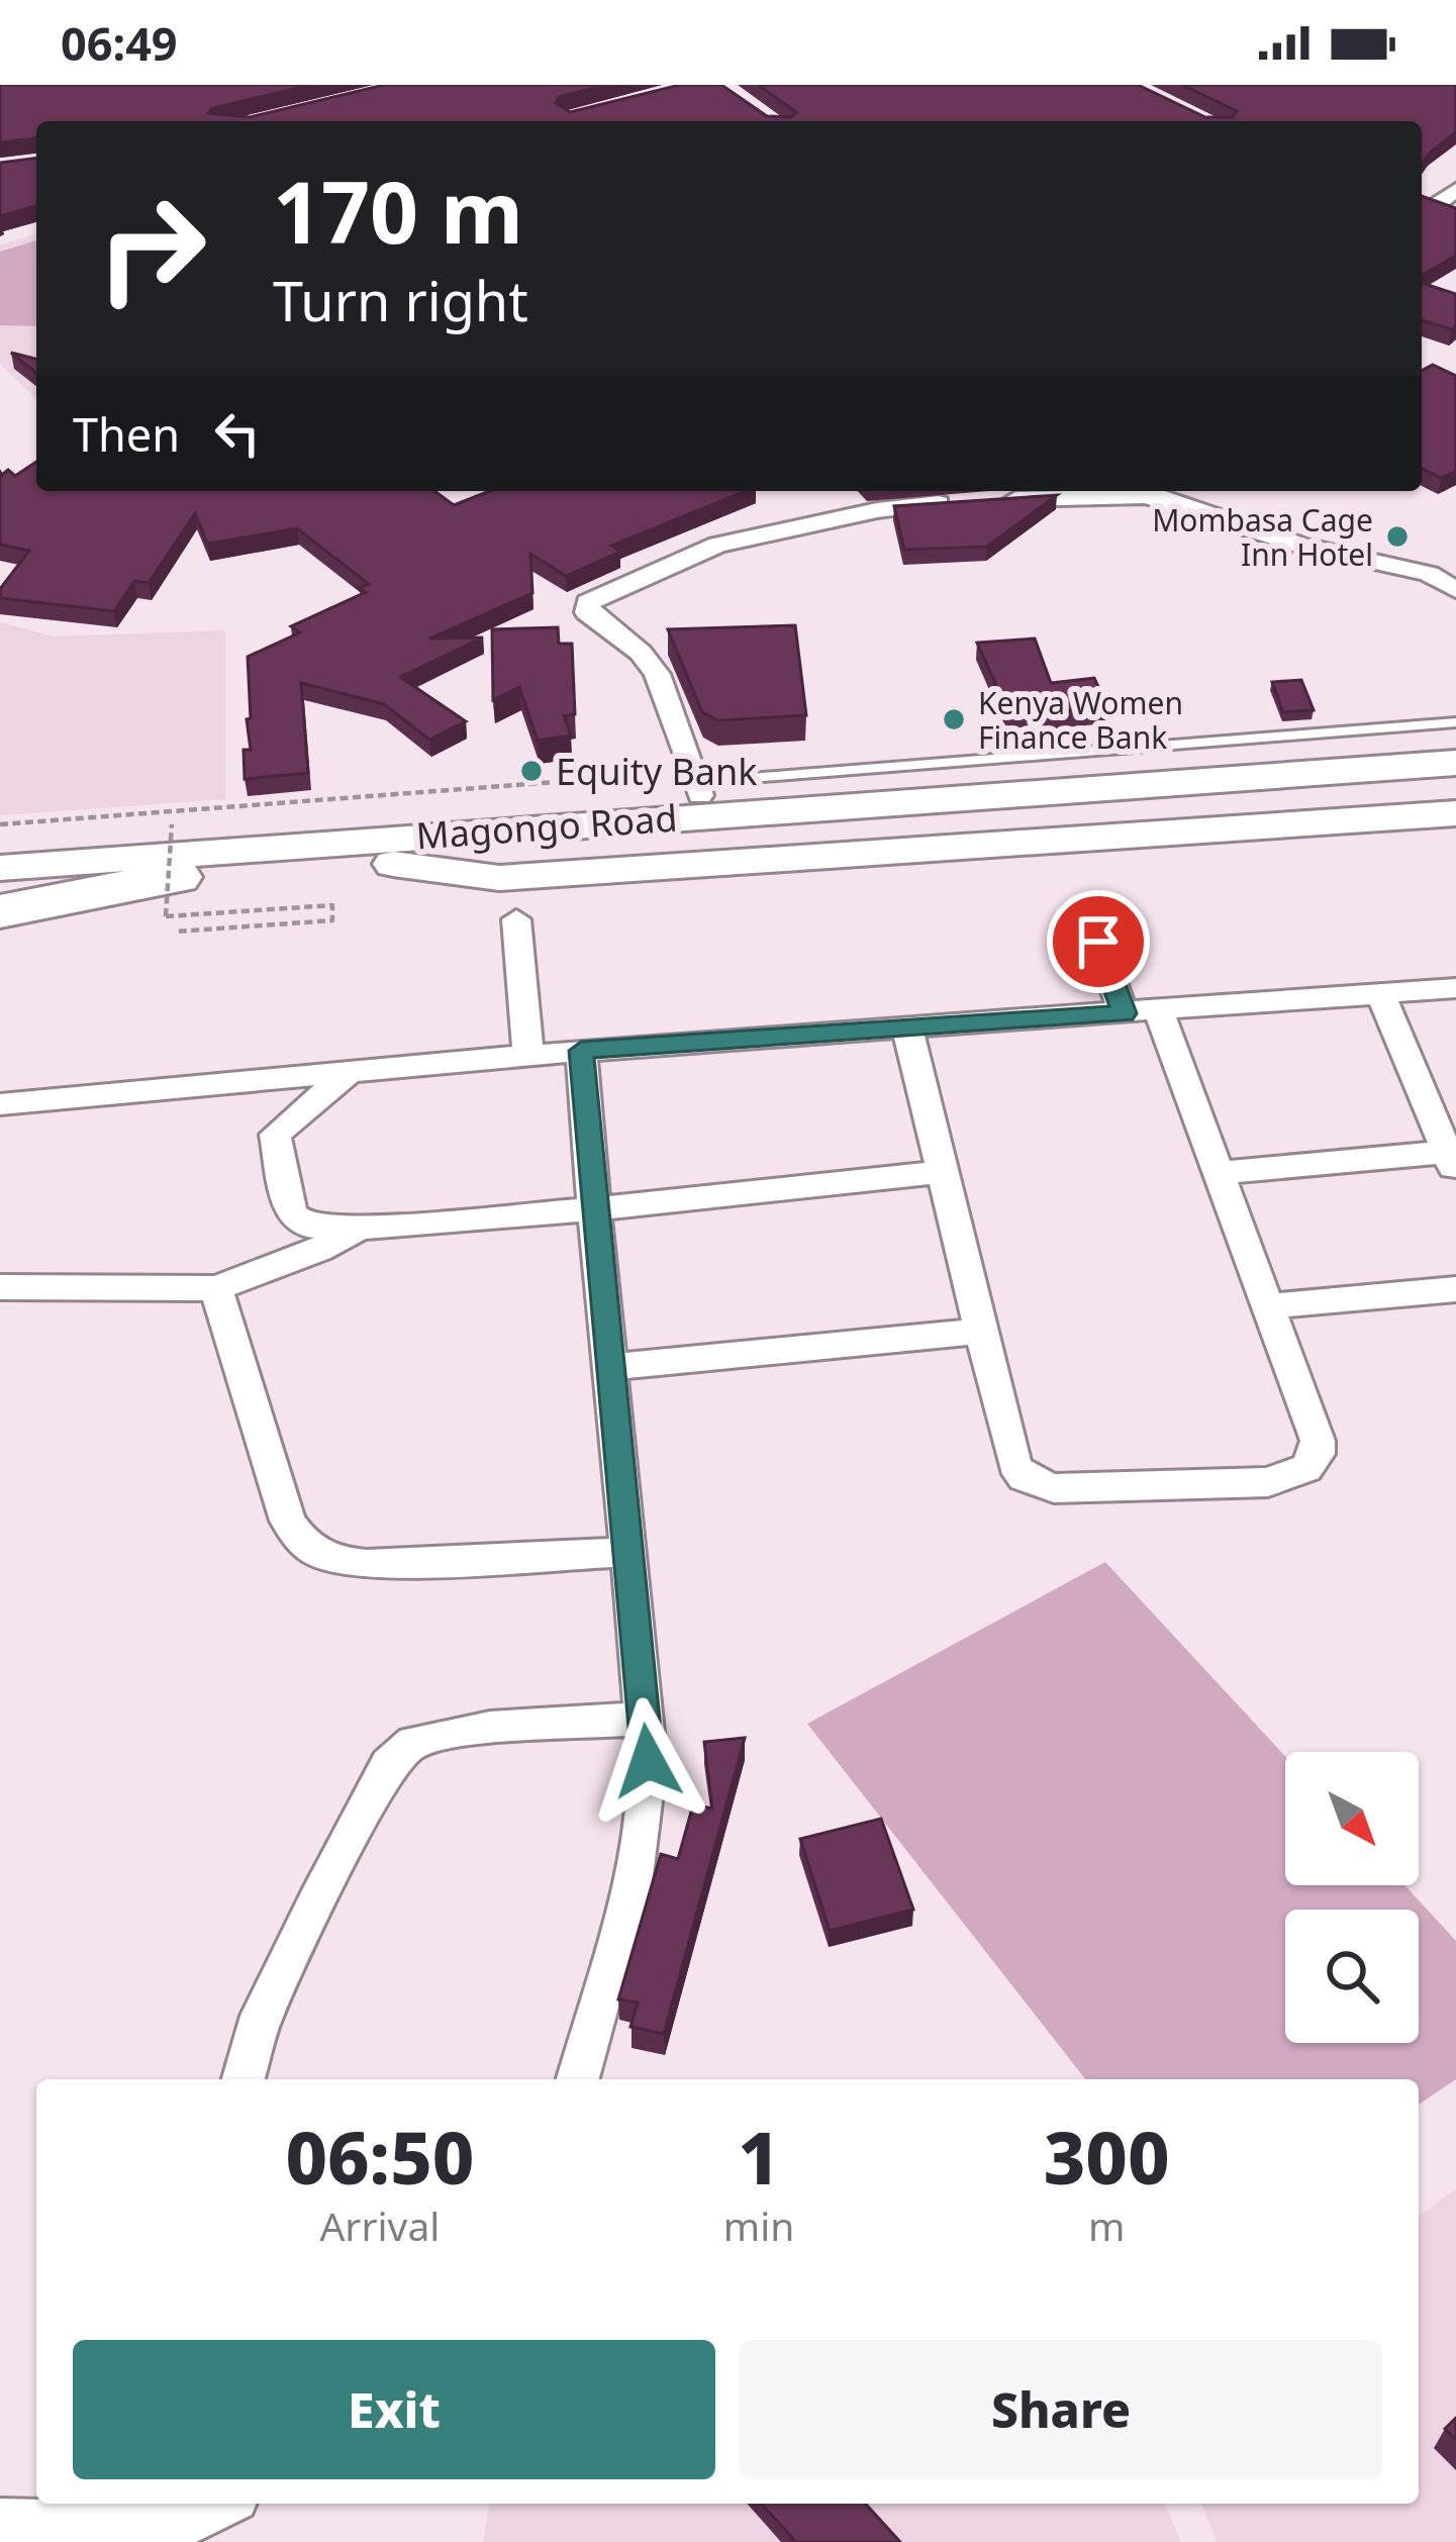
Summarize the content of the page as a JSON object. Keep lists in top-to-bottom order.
{
  "streets": {
    "main road": ["Magongo Road"]
  },
  "places": ["Mombasa Cage Inn Hotel", "Kenya Women Finance Bank", "Equity Bank"],
  "north": "bottom right",
  "page": {
    "status": "06:49",
    "turn": ["170 m", "Turn right"],
    "then": "Then",
    "eta": [
      "06:50",
      "Arrival",
      "1",
      "min",
      "300",
      "m"
    ],
    "buttons": ["Exit", "Share"]
  }
}
